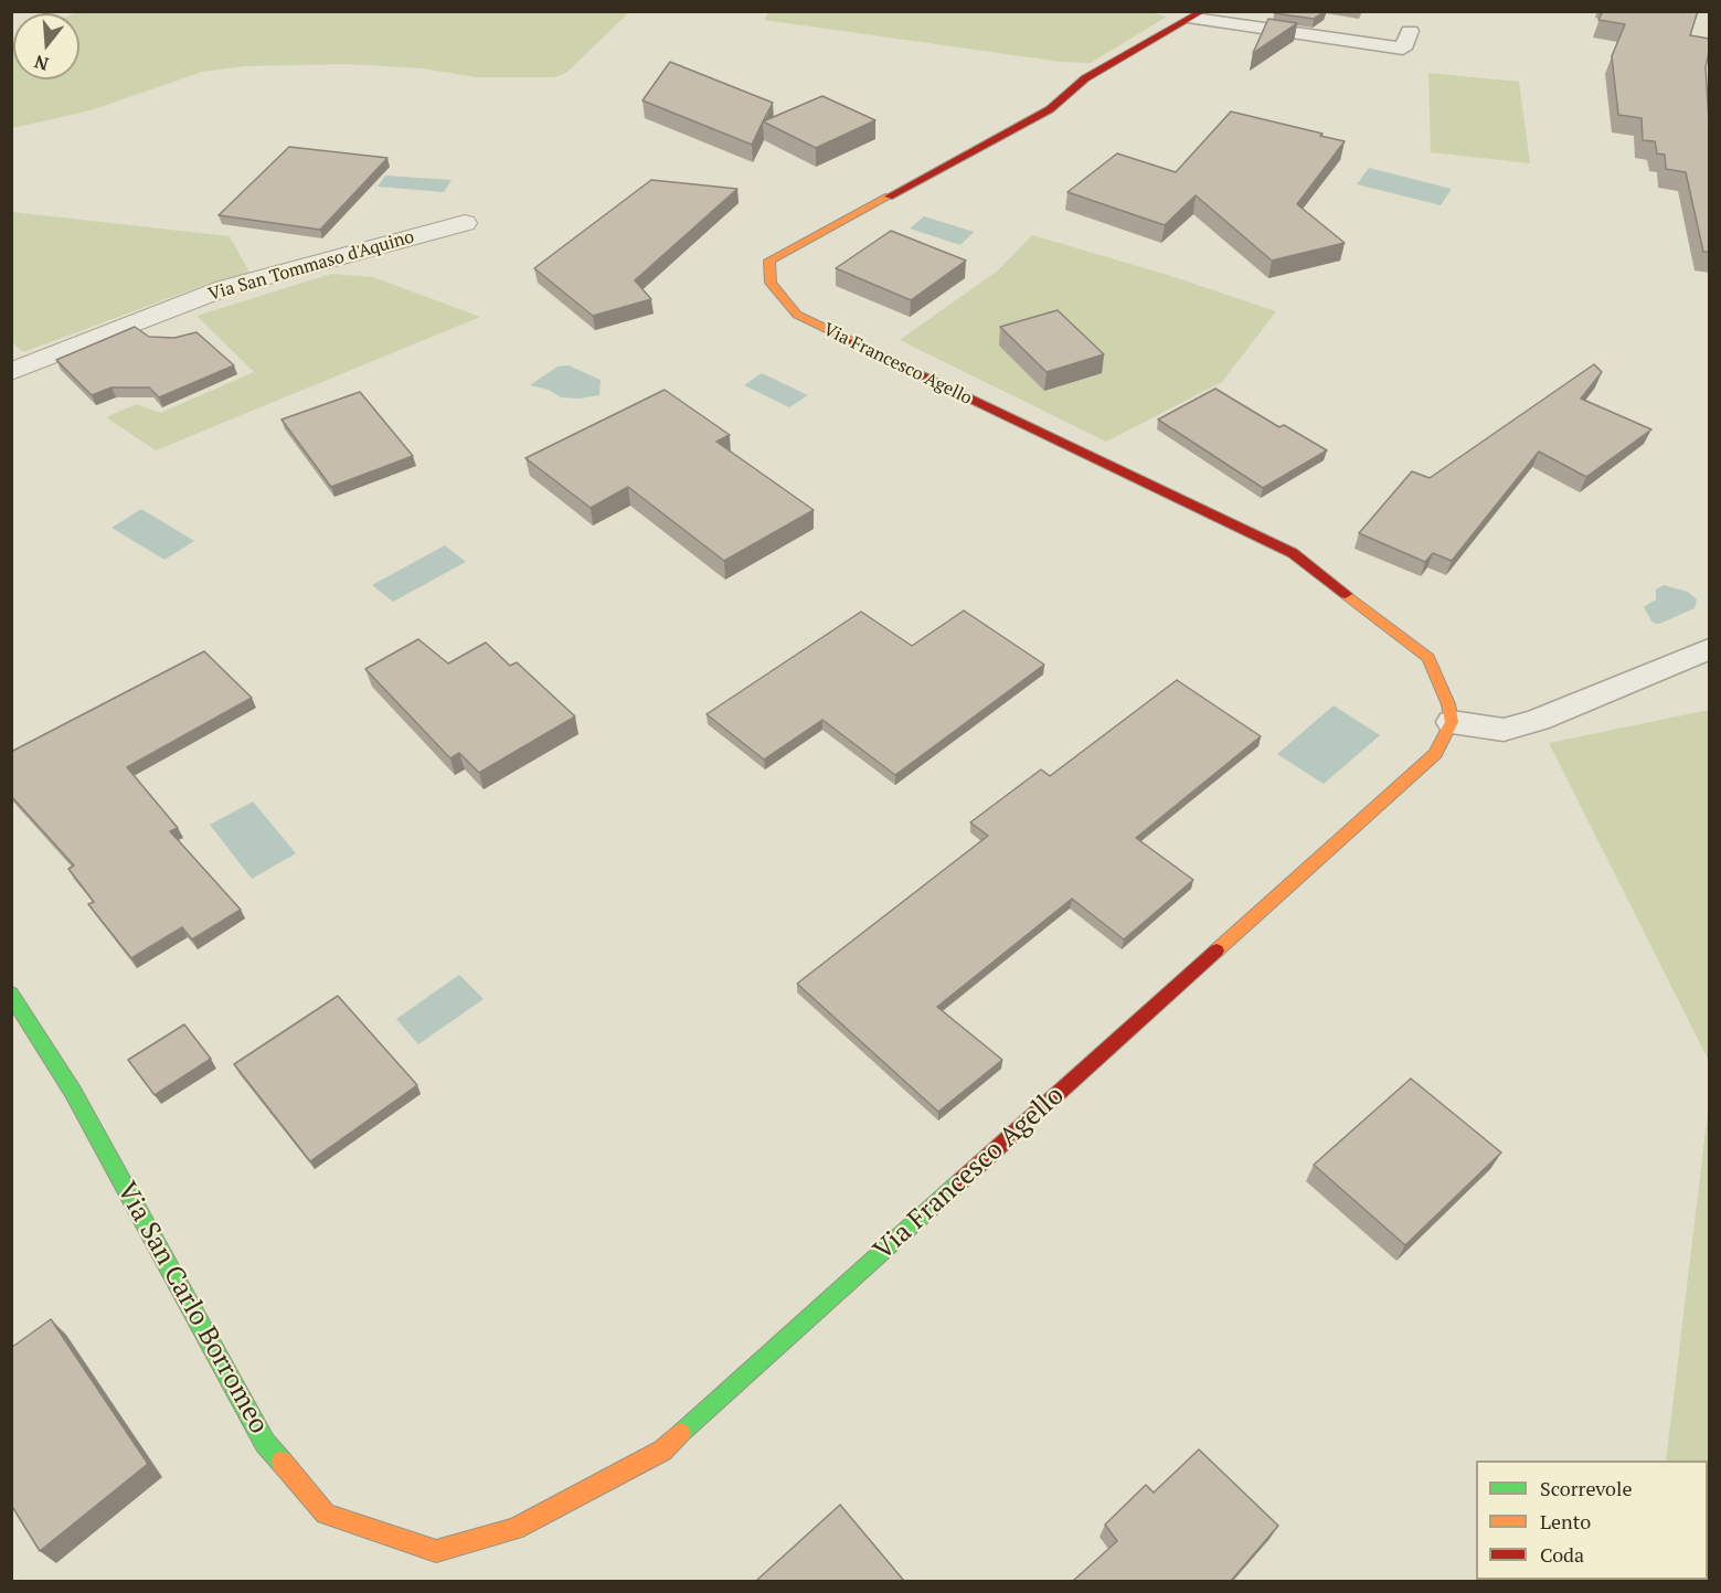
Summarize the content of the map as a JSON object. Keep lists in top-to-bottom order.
{
  "streets": {
    "street": ["Via San Tommaso d'Aquino", "Via Francesco Agello", "Via San Carlo Borromeo"]
  },
  "crossings": [
    ["Via Francesco Agello", "Via San Carlo Borromeo"]
  ],
  "legend": ["Scorrevole", "Lento", "Coda"],
  "north": "bottom"
}
